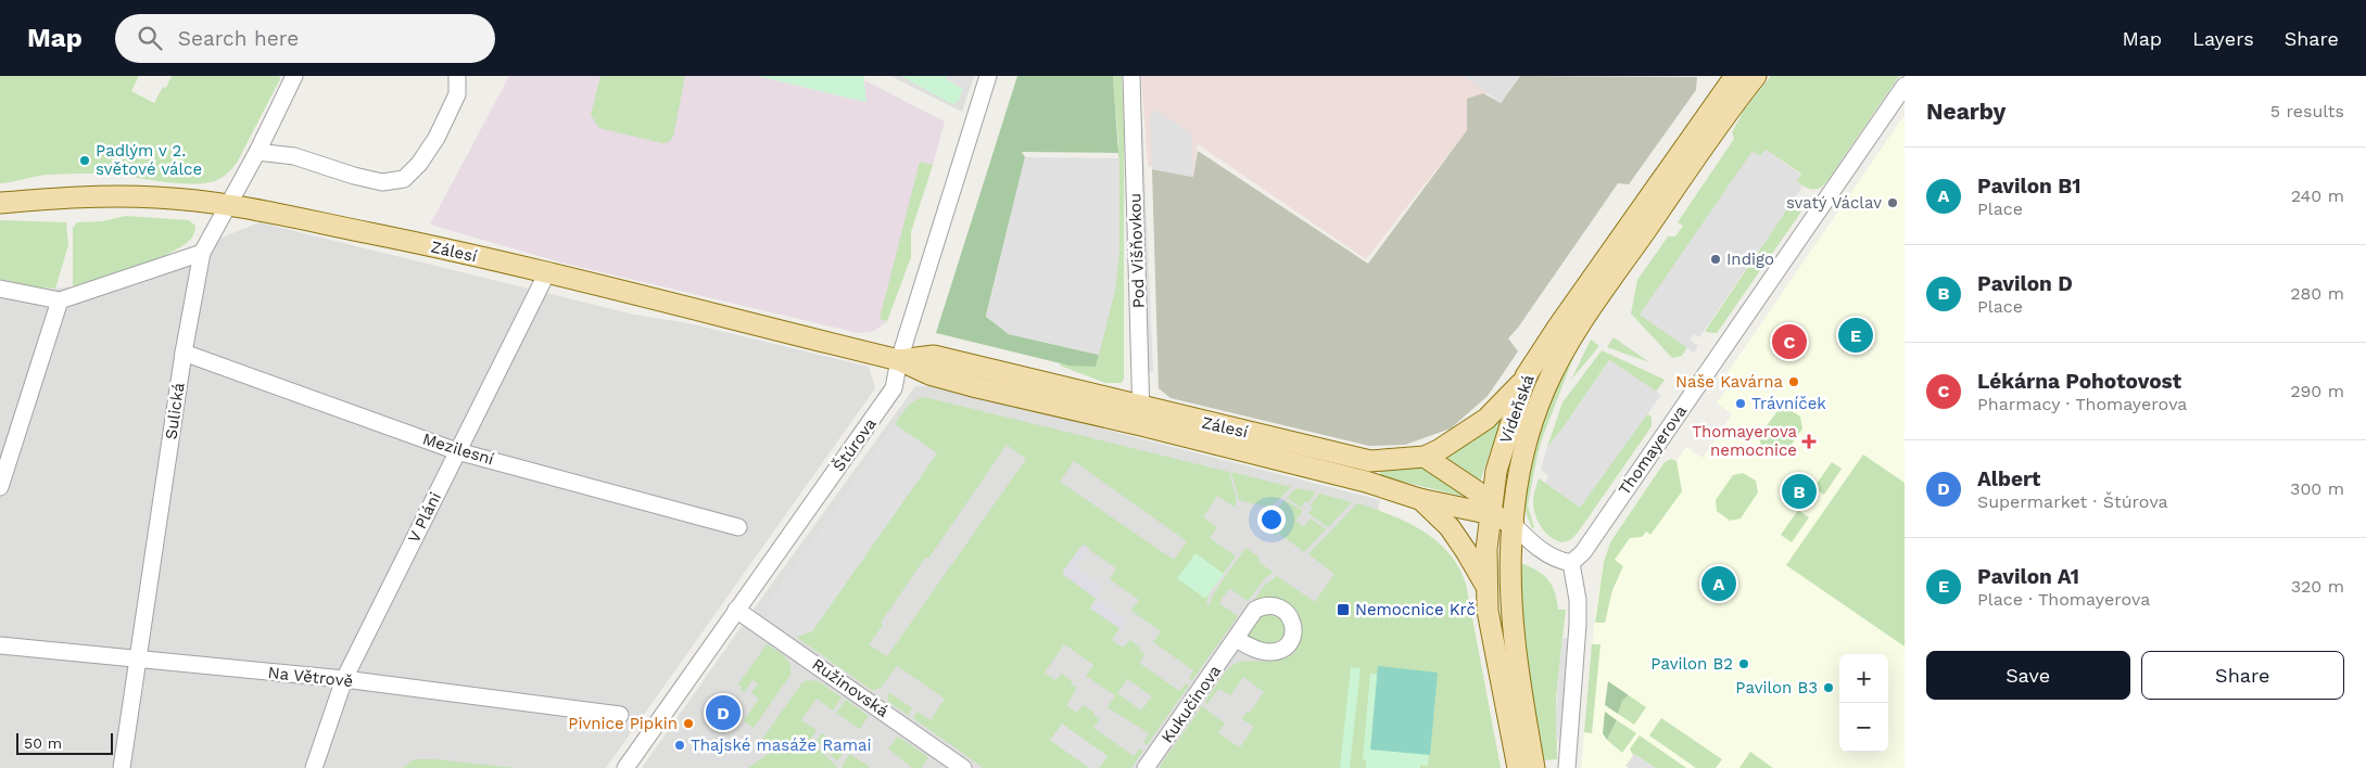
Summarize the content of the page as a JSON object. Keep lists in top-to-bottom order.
{
  "streets": {
    "main road": ["Zálesí", "Vídeňská"],
    "street": [
      "Pod Višňovkou",
      "Sulická",
      "Štúrova",
      "Mezilesní",
      "Thomayerova",
      "V Pláni",
      "Na Větrově",
      "Ružinovská",
      "Kukučínova"
    ]
  },
  "crossings": [
    ["Pod Višňovkou", "Zálesí"],
    ["Zálesí", "Vídeňská"],
    ["Zálesí", "Sulická"],
    ["Zálesí", "Štúrova"],
    ["Zálesí", "V Pláni"],
    ["Sulická", "Mezilesní"],
    ["Sulická", "Na Větrově"],
    ["Štúrova", "Ružinovská"],
    ["Mezilesní", "V Pláni"],
    ["V Pláni", "Na Větrově"]
  ],
  "places": {
    "other": [
      "Padlým v 2. světové válce",
      "svatý Václav",
      "Indigo",
      "Naše Kavárna",
      "Trávníček",
      "Pavilon B2",
      "Pavilon B3",
      "Pivnice Pipkin",
      "Thajské masáže Ramai"
    ],
    "health": ["Thomayerova nemocnice"],
    "transit": ["Nemocnice Krč"]
  },
  "scale_bar": "50 m",
  "page": {
    "header": "Map",
    "search": "Search here",
    "nav": ["Map", "Layers", "Share"],
    "heading": ["Nearby", "5 results"],
    "list": [
      {
        "mark": "A",
        "name": "Pavilon B1",
        "note": "Place",
        "value": "240 m"
      },
      {
        "mark": "B",
        "name": "Pavilon D",
        "note": "Place",
        "value": "280 m"
      },
      {
        "mark": "C",
        "name": "Lékárna Pohotovost",
        "note": "Pharmacy · Thomayerova",
        "value": "290 m"
      },
      {
        "mark": "D",
        "name": "Albert",
        "note": "Supermarket · Štúrova",
        "value": "300 m"
      },
      {
        "mark": "E",
        "name": "Pavilon A1",
        "note": "Place · Thomayerova",
        "value": "320 m"
      }
    ],
    "pins": [
      "E",
      "C",
      "B",
      "A",
      "D"
    ],
    "buttons": ["Save", "Share"],
    "map_buttons": ["+", "−"],
    "scale": "50 m"
  }
}
